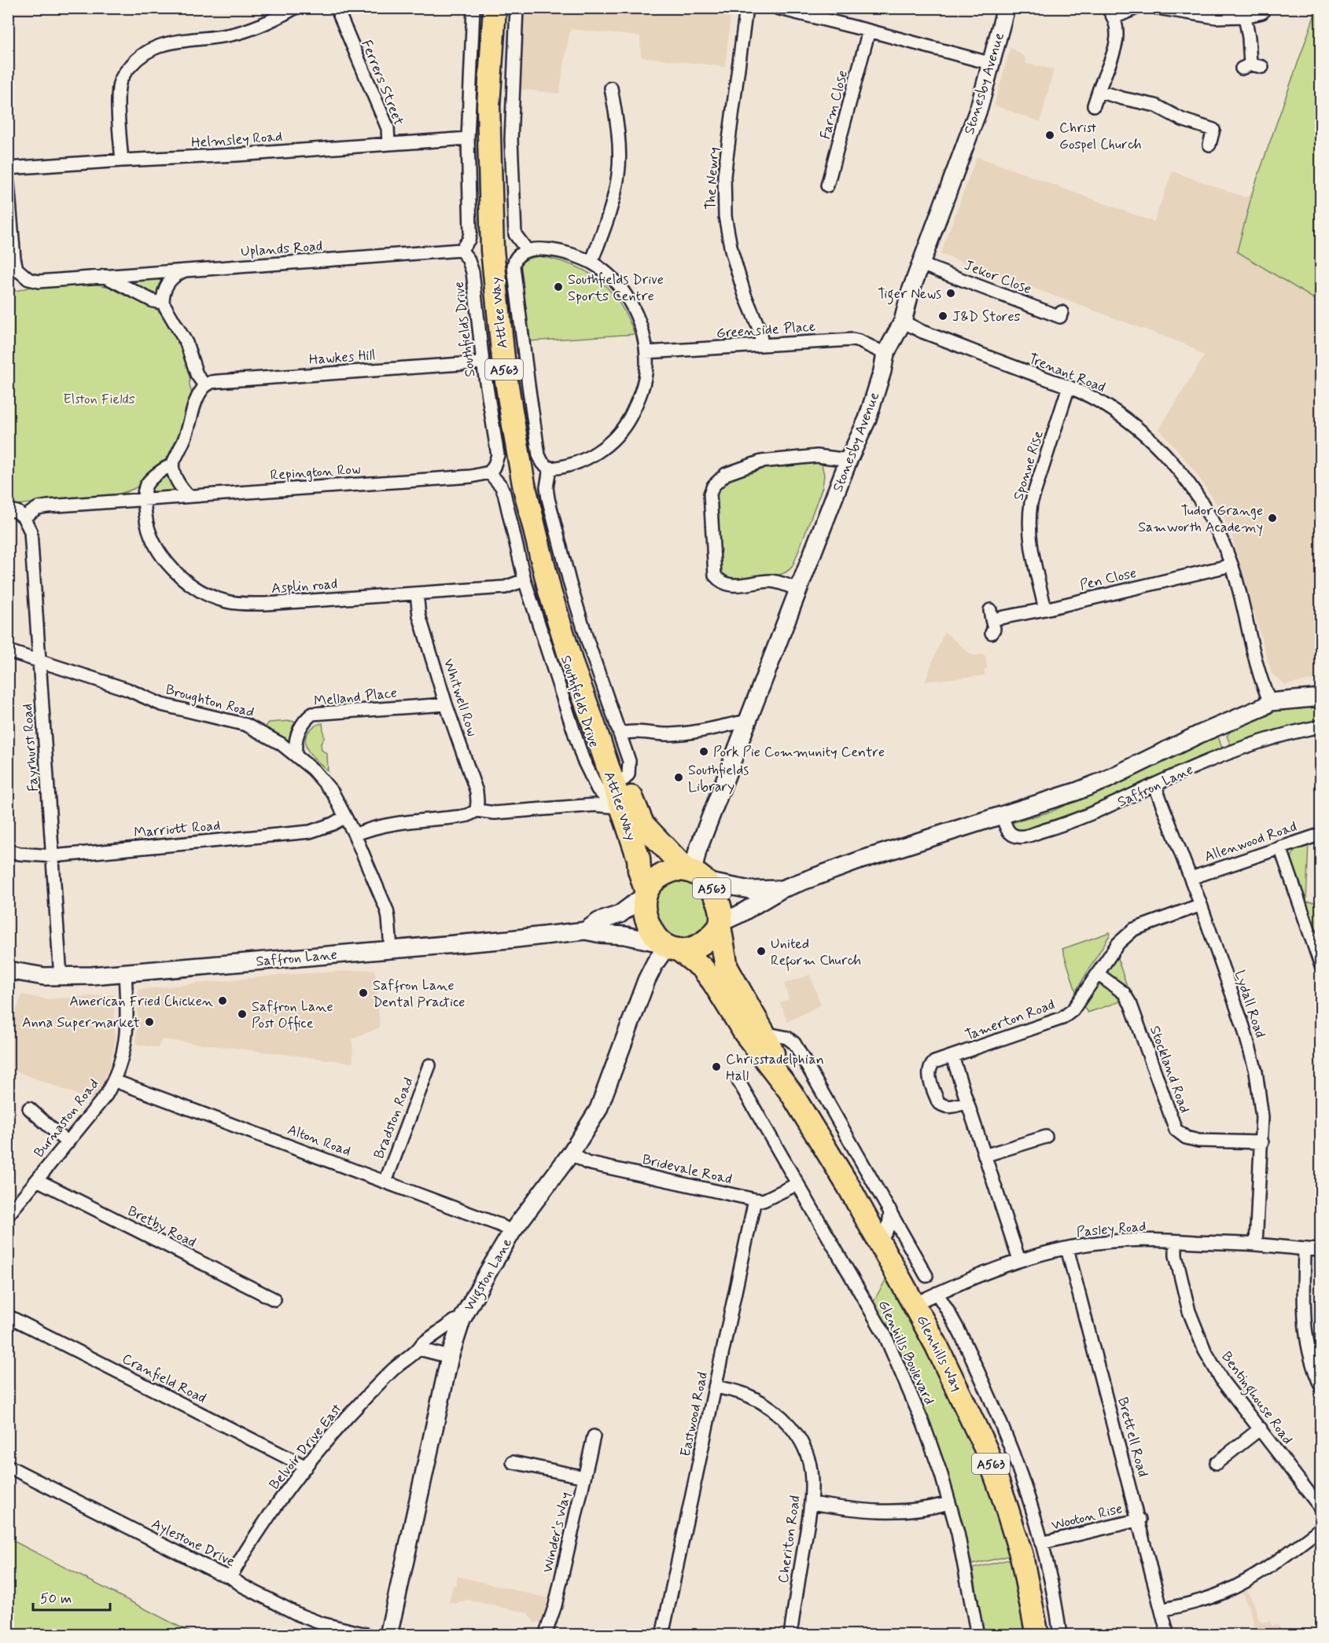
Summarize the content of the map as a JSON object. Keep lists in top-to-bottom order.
{
  "streets": {
    "highway": ["Attlee Way", "A563", "Glenhills Way"],
    "main road": ["Stonesby Avenue", "Saffron Lane", "Wigston Lane"],
    "street": [
      "Ferrers Street",
      "Farm Close",
      "Helmsley Road",
      "The Newry",
      "Uplands Road",
      "Jekor Close",
      "Southfields Drive",
      "Greenside Place",
      "Hawkes Hill",
      "Trenant Road",
      "Sponne Rise",
      "Repington Row",
      "Pen Close",
      "Asplin road",
      "Melland Place",
      "Whitwell Row",
      "Broughton Road",
      "Fayrhurst Road",
      "Marriott Road",
      "Allenwood Road",
      "Lydall Road",
      "Tamerton Road",
      "Stockland Road",
      "Burnaston Road",
      "Bradston Road",
      "Alton Road",
      "Bridevale Road",
      "Bretby Road",
      "Pasley Road",
      "Glenhills Boulevard",
      "Cranfield Road",
      "Bentinghouse Road",
      "Eastwood Road",
      "Brettell Road",
      "Belvoir Drive East",
      "Wooton Rise",
      "Winder's Way",
      "Cheriton Road",
      "Aylestone Drive"
    ]
  },
  "crossings": [
    ["Ferrers Street", "Helmsley Road"],
    ["Stonesby Avenue", "Jekor Close"],
    ["Stonesby Avenue", "Attlee Way"],
    ["Stonesby Avenue", "Southfields Drive"],
    ["Stonesby Avenue", "Greenside Place"],
    ["Stonesby Avenue", "A563"],
    ["Stonesby Avenue", "Trenant Road"],
    ["Stonesby Avenue", "Saffron Lane"],
    ["Stonesby Avenue", "Wigston Lane"],
    ["Stonesby Avenue", "Glenhills Way"],
    ["The Newry", "Greenside Place"],
    ["Uplands Road", "Southfields Drive"],
    ["Attlee Way", "Southfields Drive"],
    ["Attlee Way", "A563"],
    ["Attlee Way", "Saffron Lane"],
    ["Attlee Way", "Wigston Lane"],
    ["Attlee Way", "Glenhills Way"],
    ["Southfields Drive", "Hawkes Hill"],
    ["Southfields Drive", "Repington Row"],
    ["Southfields Drive", "Asplin road"],
    ["A563", "Saffron Lane"],
    ["A563", "Wigston Lane"],
    ["A563", "Glenhills Way"],
    ["Trenant Road", "Sponne Rise"],
    ["Trenant Road", "Pen Close"],
    ["Trenant Road", "Saffron Lane"],
    ["Sponne Rise", "Pen Close"],
    ["Repington Row", "Asplin road"],
    ["Asplin road", "Whitwell Row"],
    ["Melland Place", "Whitwell Row"],
    ["Melland Place", "Broughton Road"],
    ["Broughton Road", "Fayrhurst Road"],
    ["Broughton Road", "Saffron Lane"],
    ["Broughton Road", "Marriott Road"],
    ["Fayrhurst Road", "Saffron Lane"],
    ["Fayrhurst Road", "Marriott Road"],
    ["Saffron Lane", "Lydall Road"],
    ["Saffron Lane", "Burnaston Road"],
    ["Saffron Lane", "Wigston Lane"],
    ["Saffron Lane", "Glenhills Way"],
    ["Allenwood Road", "Lydall Road"],
    ["Lydall Road", "Tamerton Road"],
    ["Lydall Road", "Stockland Road"],
    ["Lydall Road", "Pasley Road"],
    ["Tamerton Road", "Stockland Road"],
    ["Tamerton Road", "Pasley Road"],
    ["Burnaston Road", "Alton Road"],
    ["Burnaston Road", "Bretby Road"],
    ["Bradston Road", "Alton Road"],
    ["Alton Road", "Wigston Lane"],
    ["Bridevale Road", "Wigston Lane"],
    ["Bridevale Road", "Glenhills Boulevard"],
    ["Bridevale Road", "Eastwood Road"],
    ["Pasley Road", "Glenhills Way"],
    ["Pasley Road", "Bentinghouse Road"],
    ["Pasley Road", "Brettell Road"],
    ["Wigston Lane", "Glenhills Way"],
    ["Wigston Lane", "Belvoir Drive East"],
    ["Cranfield Road", "Belvoir Drive East"],
    ["Eastwood Road", "Cheriton Road"],
    ["Brettell Road", "Wooton Rise"],
    ["Belvoir Drive East", "Aylestone Drive"]
  ],
  "parks": ["Elston Fields"],
  "places": [
    "Christ Gospel Church",
    "Southfields Drive Sports Centre",
    "Tiger News",
    "J&D Stores",
    "Tudor Grange Samworth Academy",
    "Pork Pie Community Centre",
    "Southfields Library",
    "United Reform Church",
    "Saffron Lane Dental Practice",
    "American Fried Chicken",
    "Saffron Lane Post Office",
    "Anna Supermarket",
    "Chrisstadelphian Hall"
  ],
  "scale_bar": "50 m"
}
